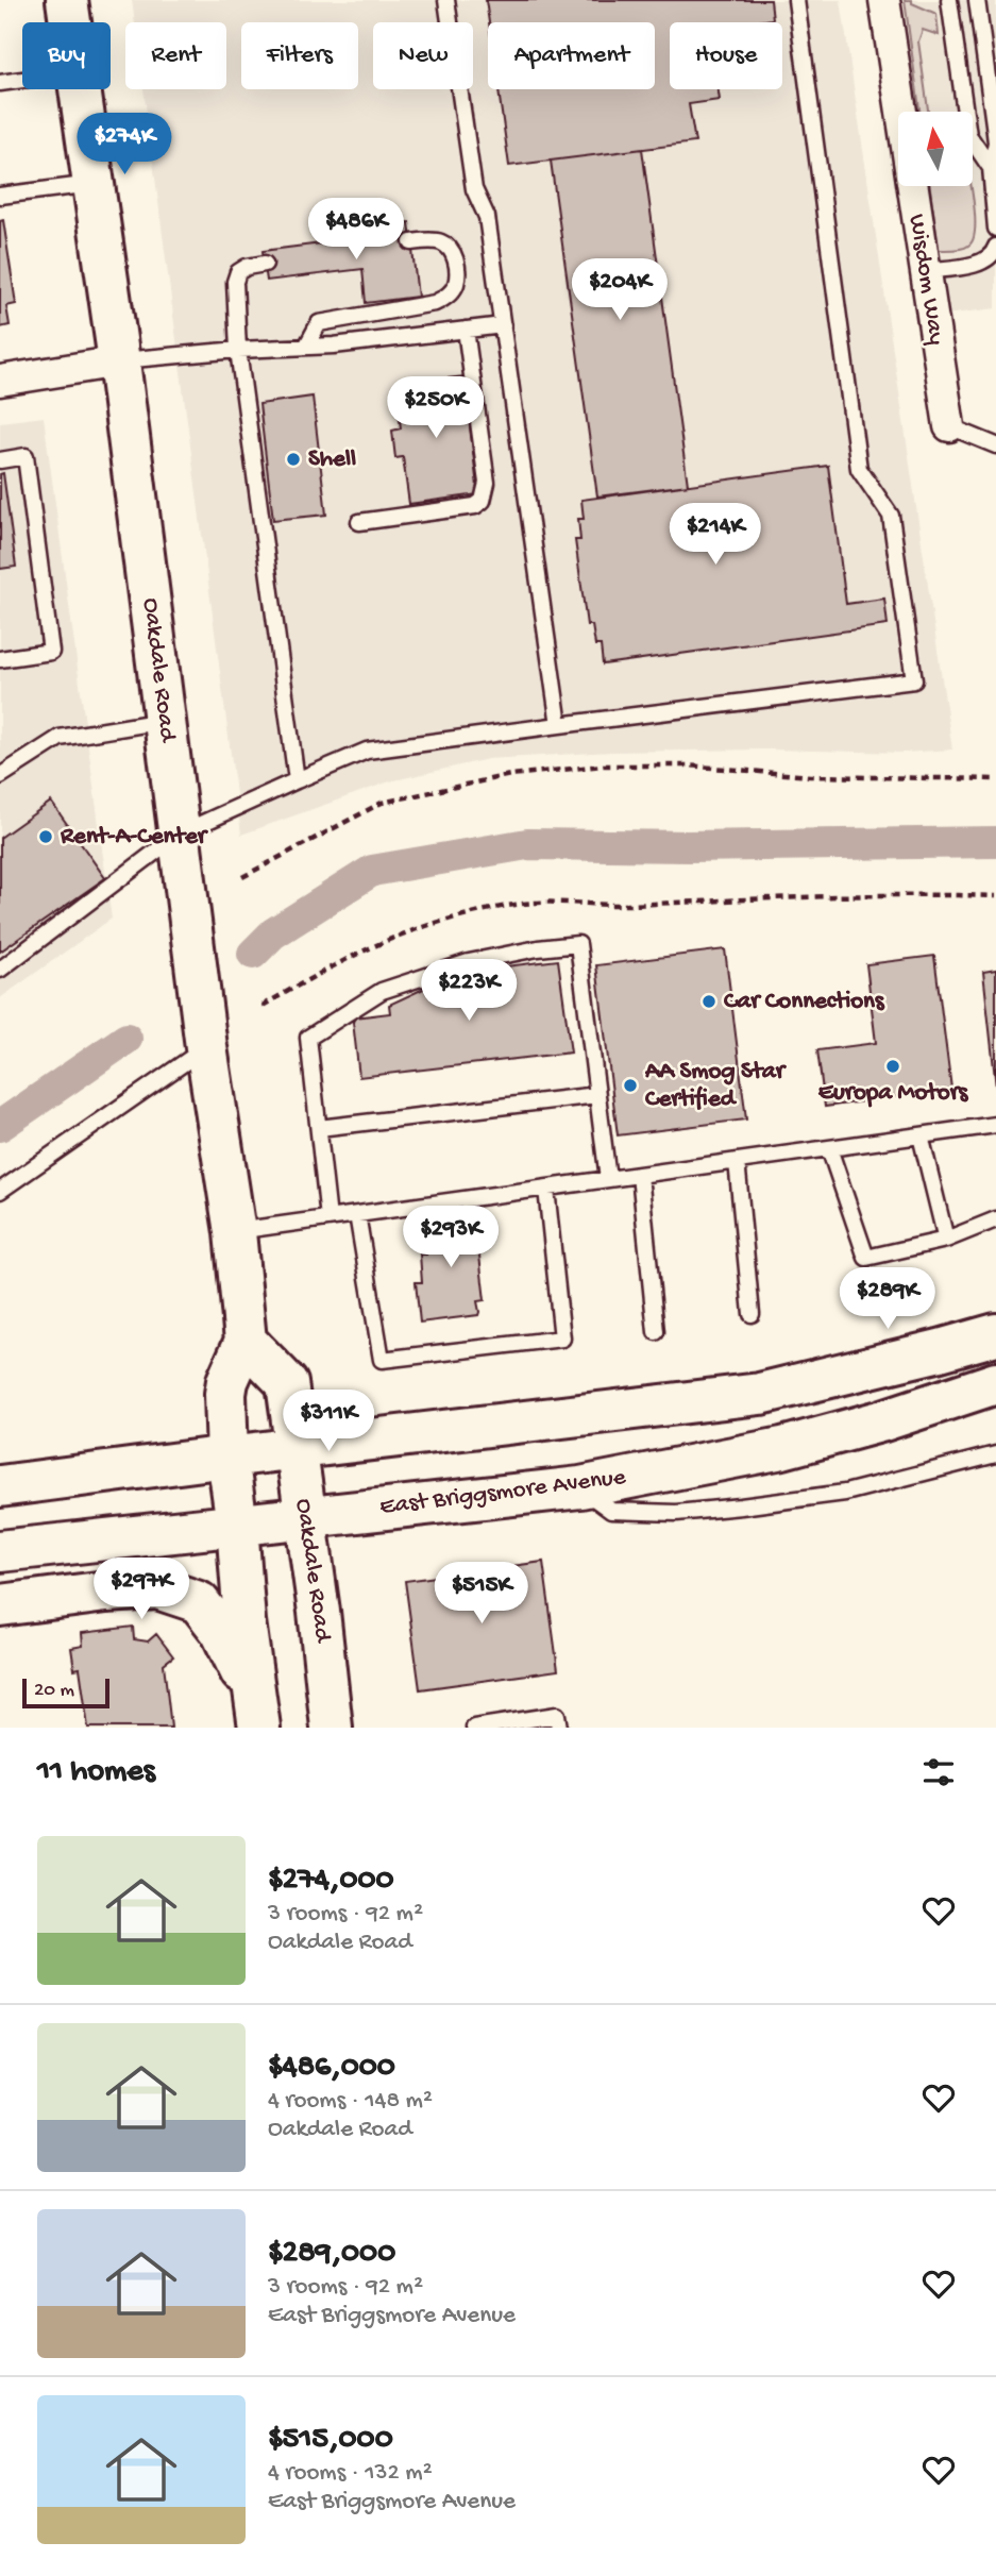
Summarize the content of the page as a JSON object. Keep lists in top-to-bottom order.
{
  "streets": {
    "main road": ["Oakdale Road", "East Briggsmore Avenue"],
    "street": ["Wisdom Way"]
  },
  "crossings": [
    ["Oakdale Road", "East Briggsmore Avenue"]
  ],
  "places": [
    "Shell",
    "Rent-A-Center",
    "Car Connections",
    "Europa Motors",
    "AA Smog Star Certified"
  ],
  "scale_bar": "20 m",
  "north": "top",
  "page": {
    "chip": [
      "Buy",
      "Rent",
      "Filters",
      "New",
      "Apartment",
      "House"
    ],
    "price": [
      "$274K",
      "$486K",
      "$204K",
      "$250K",
      "$214K",
      "$223K",
      "$293K",
      "$289K",
      "$311K",
      "$297K",
      "$515K"
    ],
    "scale": "20 m",
    "heading": "11 homes",
    "list": [
      {
        "name": "$274,000",
        "note": "3 rooms · 92 m² · Oakdale Road"
      },
      {
        "name": "$486,000",
        "note": "4 rooms · 148 m² · Oakdale Road"
      },
      {
        "name": "$289,000",
        "note": "3 rooms · 92 m² · East Briggsmore Avenue"
      },
      {
        "name": "$515,000",
        "note": "4 rooms · 132 m² · East Briggsmore Avenue"
      }
    ]
  }
}
